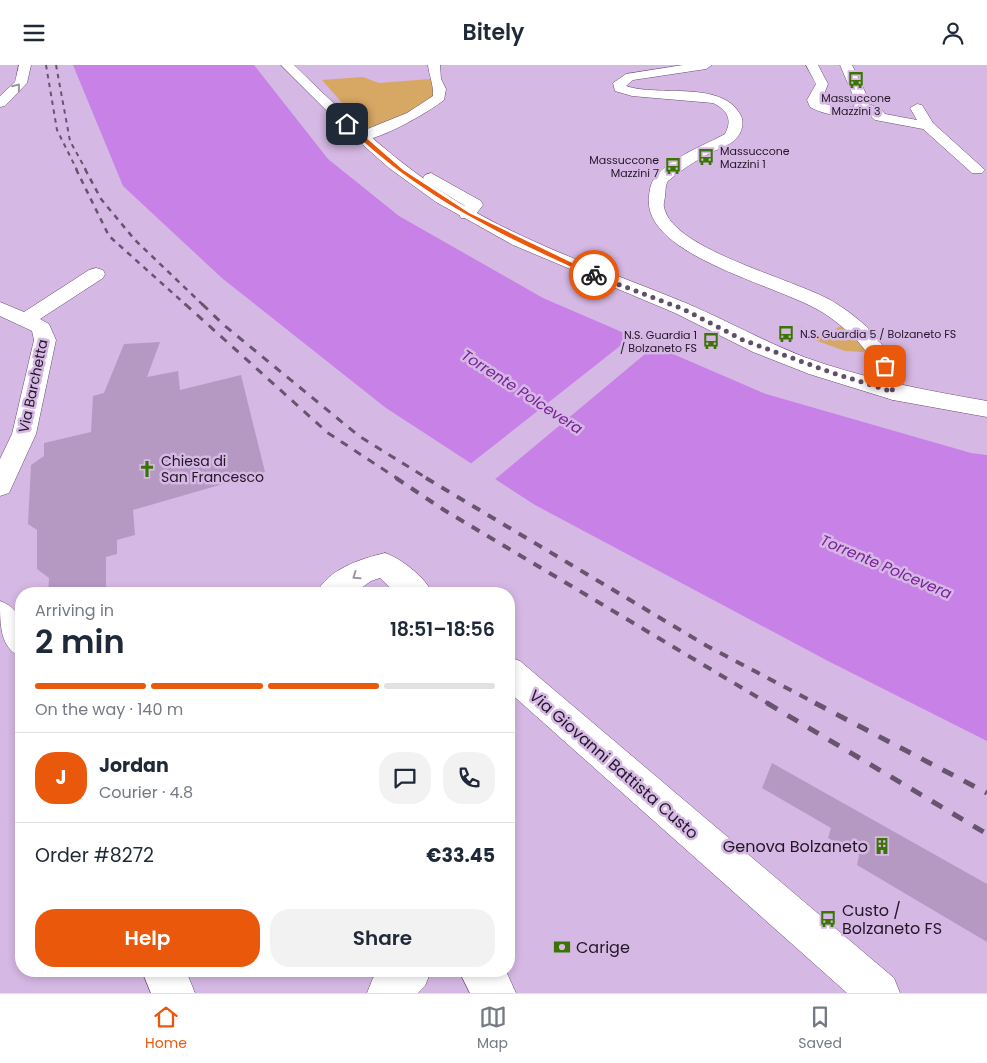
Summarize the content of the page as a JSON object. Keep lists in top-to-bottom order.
{
  "streets": {
    "street": ["Via Barchetta", "Via Giovanni Battista Custo"]
  },
  "water": ["Torrente Polcevera"],
  "places": {
    "bus stop": [
      "Massuccone Mazzini 3",
      "Massuccone Mazzini 1",
      "Massuccone Mazzini 7",
      "N.S. Guardia 5 / Bolzaneto FS",
      "N.S. Guardia 1 / Bolzaneto FS",
      "Custo / Bolzaneto FS"
    ],
    "church": ["Chiesa di San Francesco"],
    "building": ["Genova Bolzaneto"],
    "bank": ["Carige"]
  },
  "page": {
    "header": "Bitely",
    "heading": ["2 min", "Arriving in", "18:51–18:56"],
    "panel": [
      "Jordan",
      "Courier · 4.8",
      "Order #8272",
      "€33.45"
    ],
    "bar": "On the way · 140 m",
    "round": "J",
    "buttons": ["Help", "Share"],
    "tabs": ["Home", "Map", "Saved"]
  }
}
